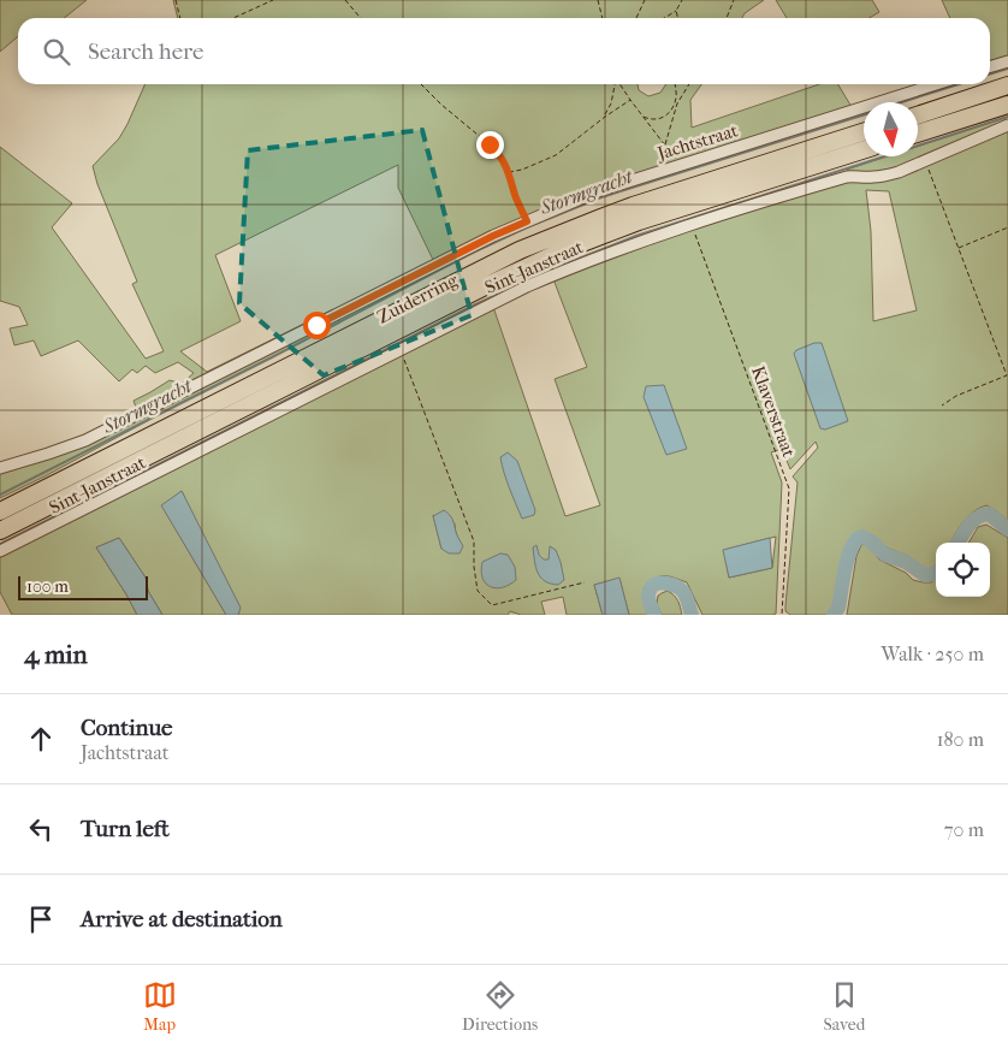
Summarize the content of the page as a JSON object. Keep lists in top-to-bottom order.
{
  "streets": {
    "highway": ["Zuiderring"],
    "street": ["Jachtstraat", "Sint-Janstraat"],
    "path": ["Klaverstraat"]
  },
  "crossings": [
    ["Sint-Janstraat", "Klaverstraat"]
  ],
  "water": ["Stormgracht"],
  "scale_bar": "100 m",
  "north": "bottom",
  "page": {
    "search": "Search here",
    "scale": "100 m",
    "heading": ["4 min", "Walk · 250 m"],
    "list": [
      ["Continue", "Jachtstraat", "180 m"],
      ["Turn left", "70 m"],
      "Arrive at destination"
    ],
    "nav": ["Map", "Directions", "Saved"]
  }
}
